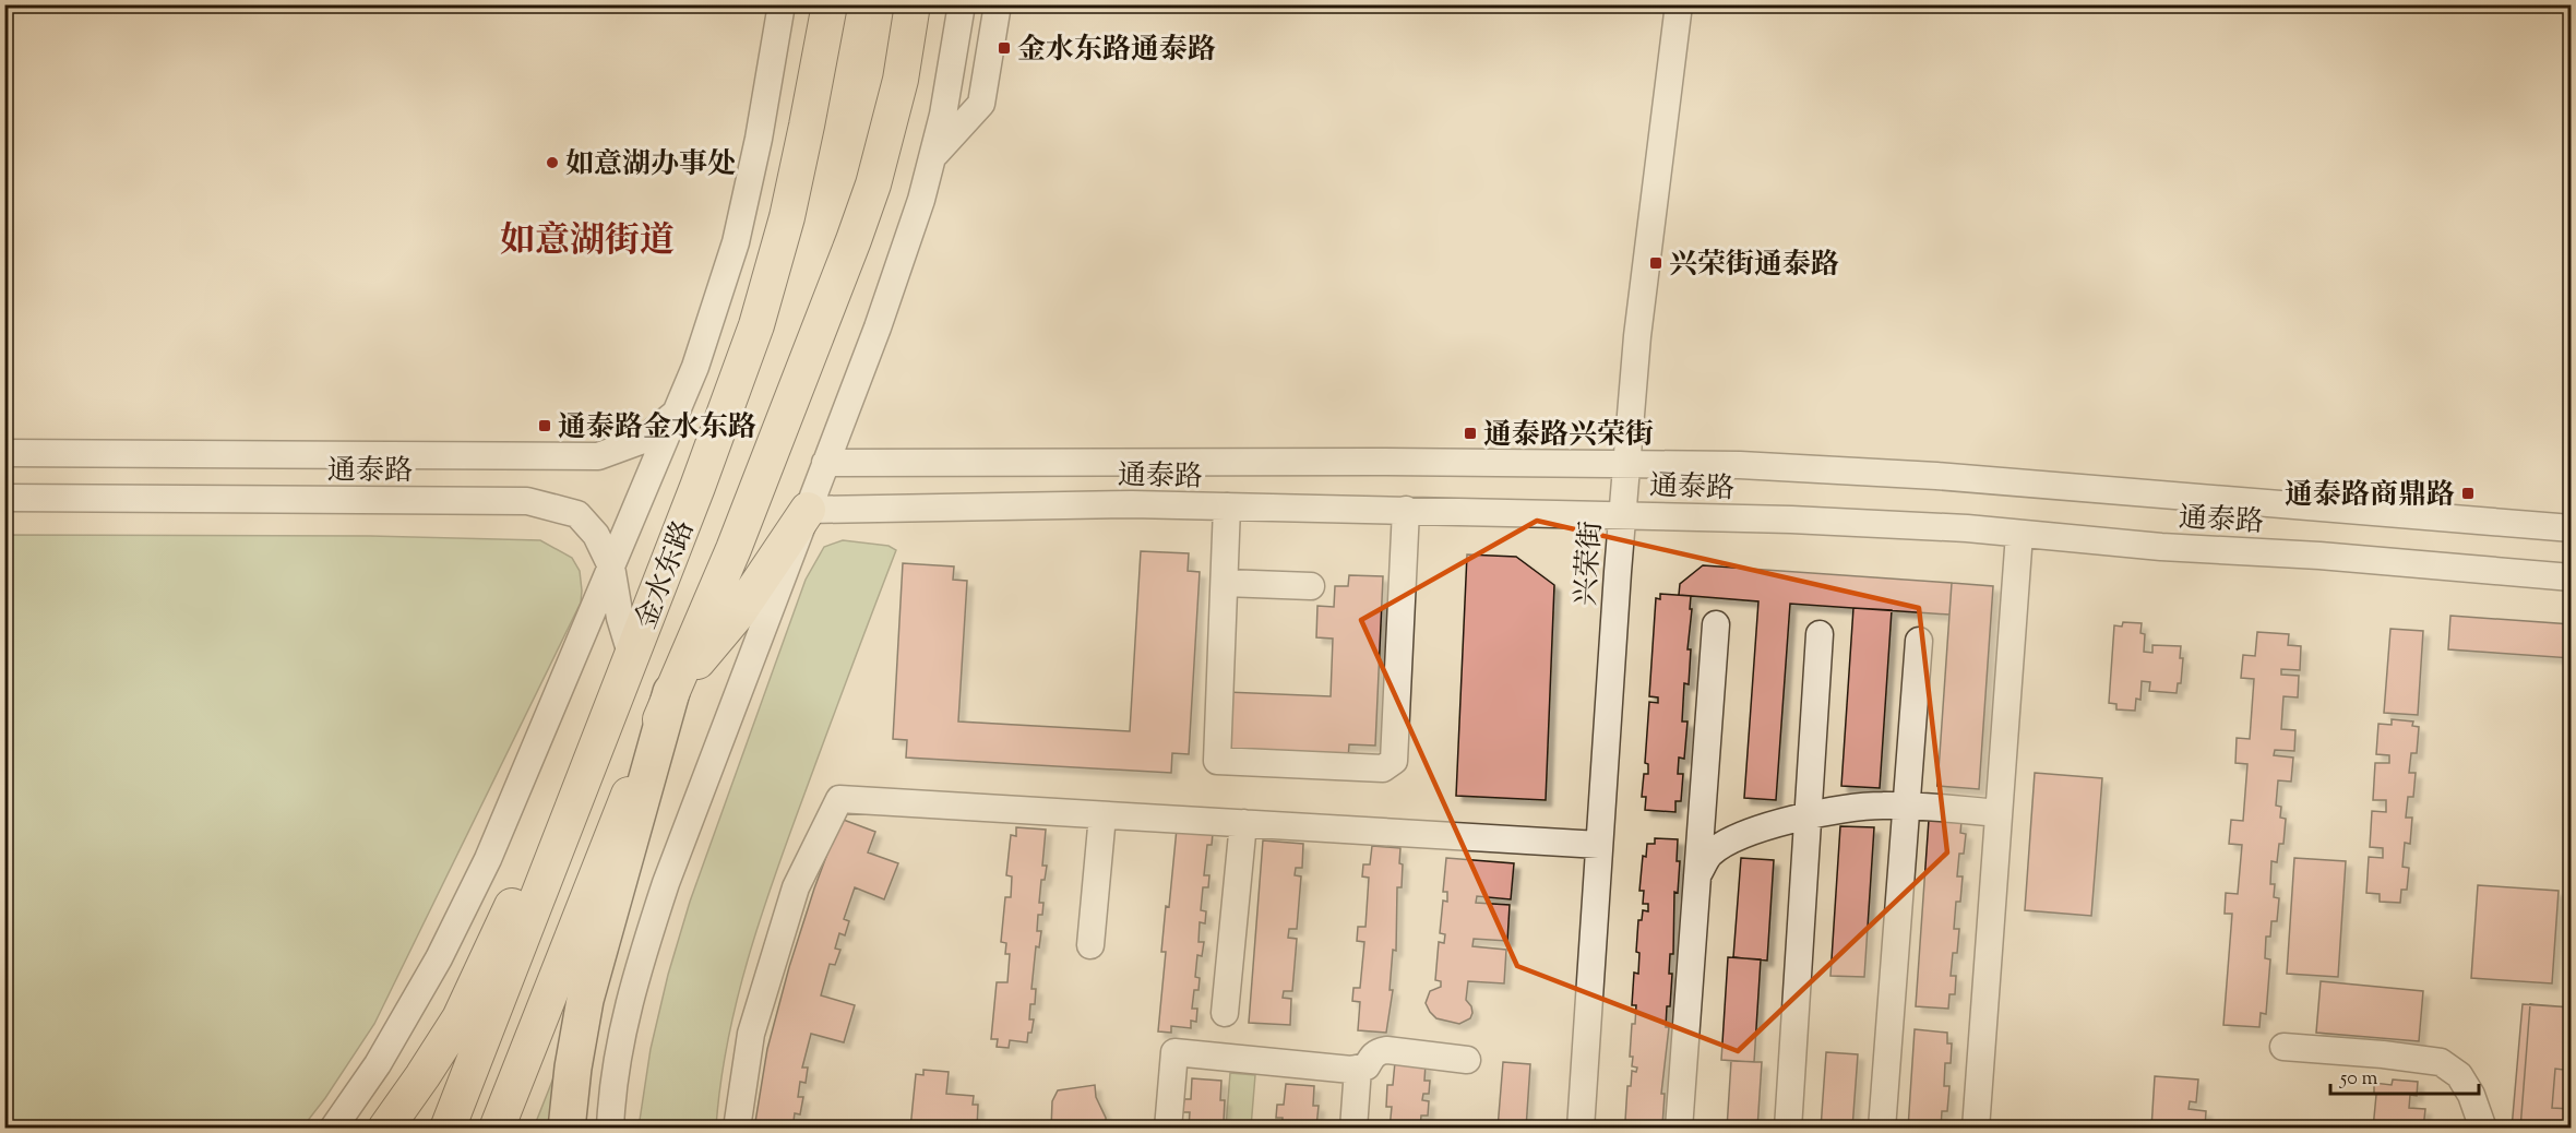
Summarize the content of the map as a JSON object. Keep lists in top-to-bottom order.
{
  "streets": {
    "main road": ["金水东路"],
    "street": ["通泰路", "兴荣街"]
  },
  "crossings": [
    ["通泰路", "兴荣街"],
    ["通泰路", "金水东路"]
  ],
  "districts": ["如意湖街道"],
  "places": {
    "transit": [
      "金水东路通泰路",
      "兴荣街通泰路",
      "通泰路金水东路",
      "通泰路兴荣街",
      "通泰路商鼎路"
    ],
    "other": ["如意湖办事处"]
  },
  "scale_bar": "50 m"
}
